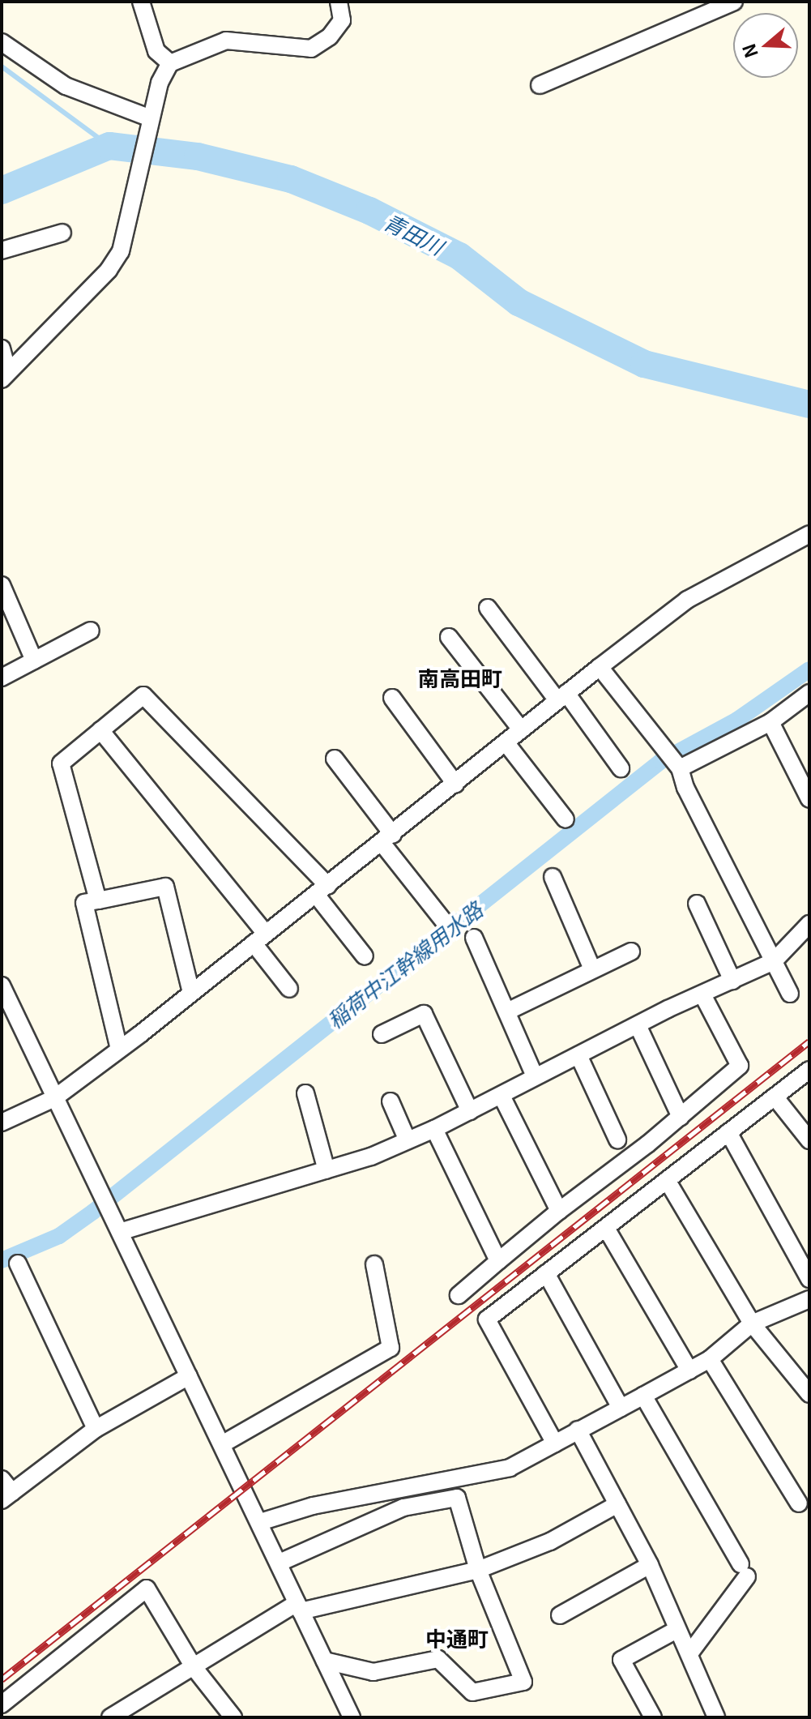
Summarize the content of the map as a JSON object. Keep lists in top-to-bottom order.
{
  "districts": ["南高田町", "中通町"],
  "water": ["青田川", "稲荷中江幹線用水路"],
  "north": "left"
}
